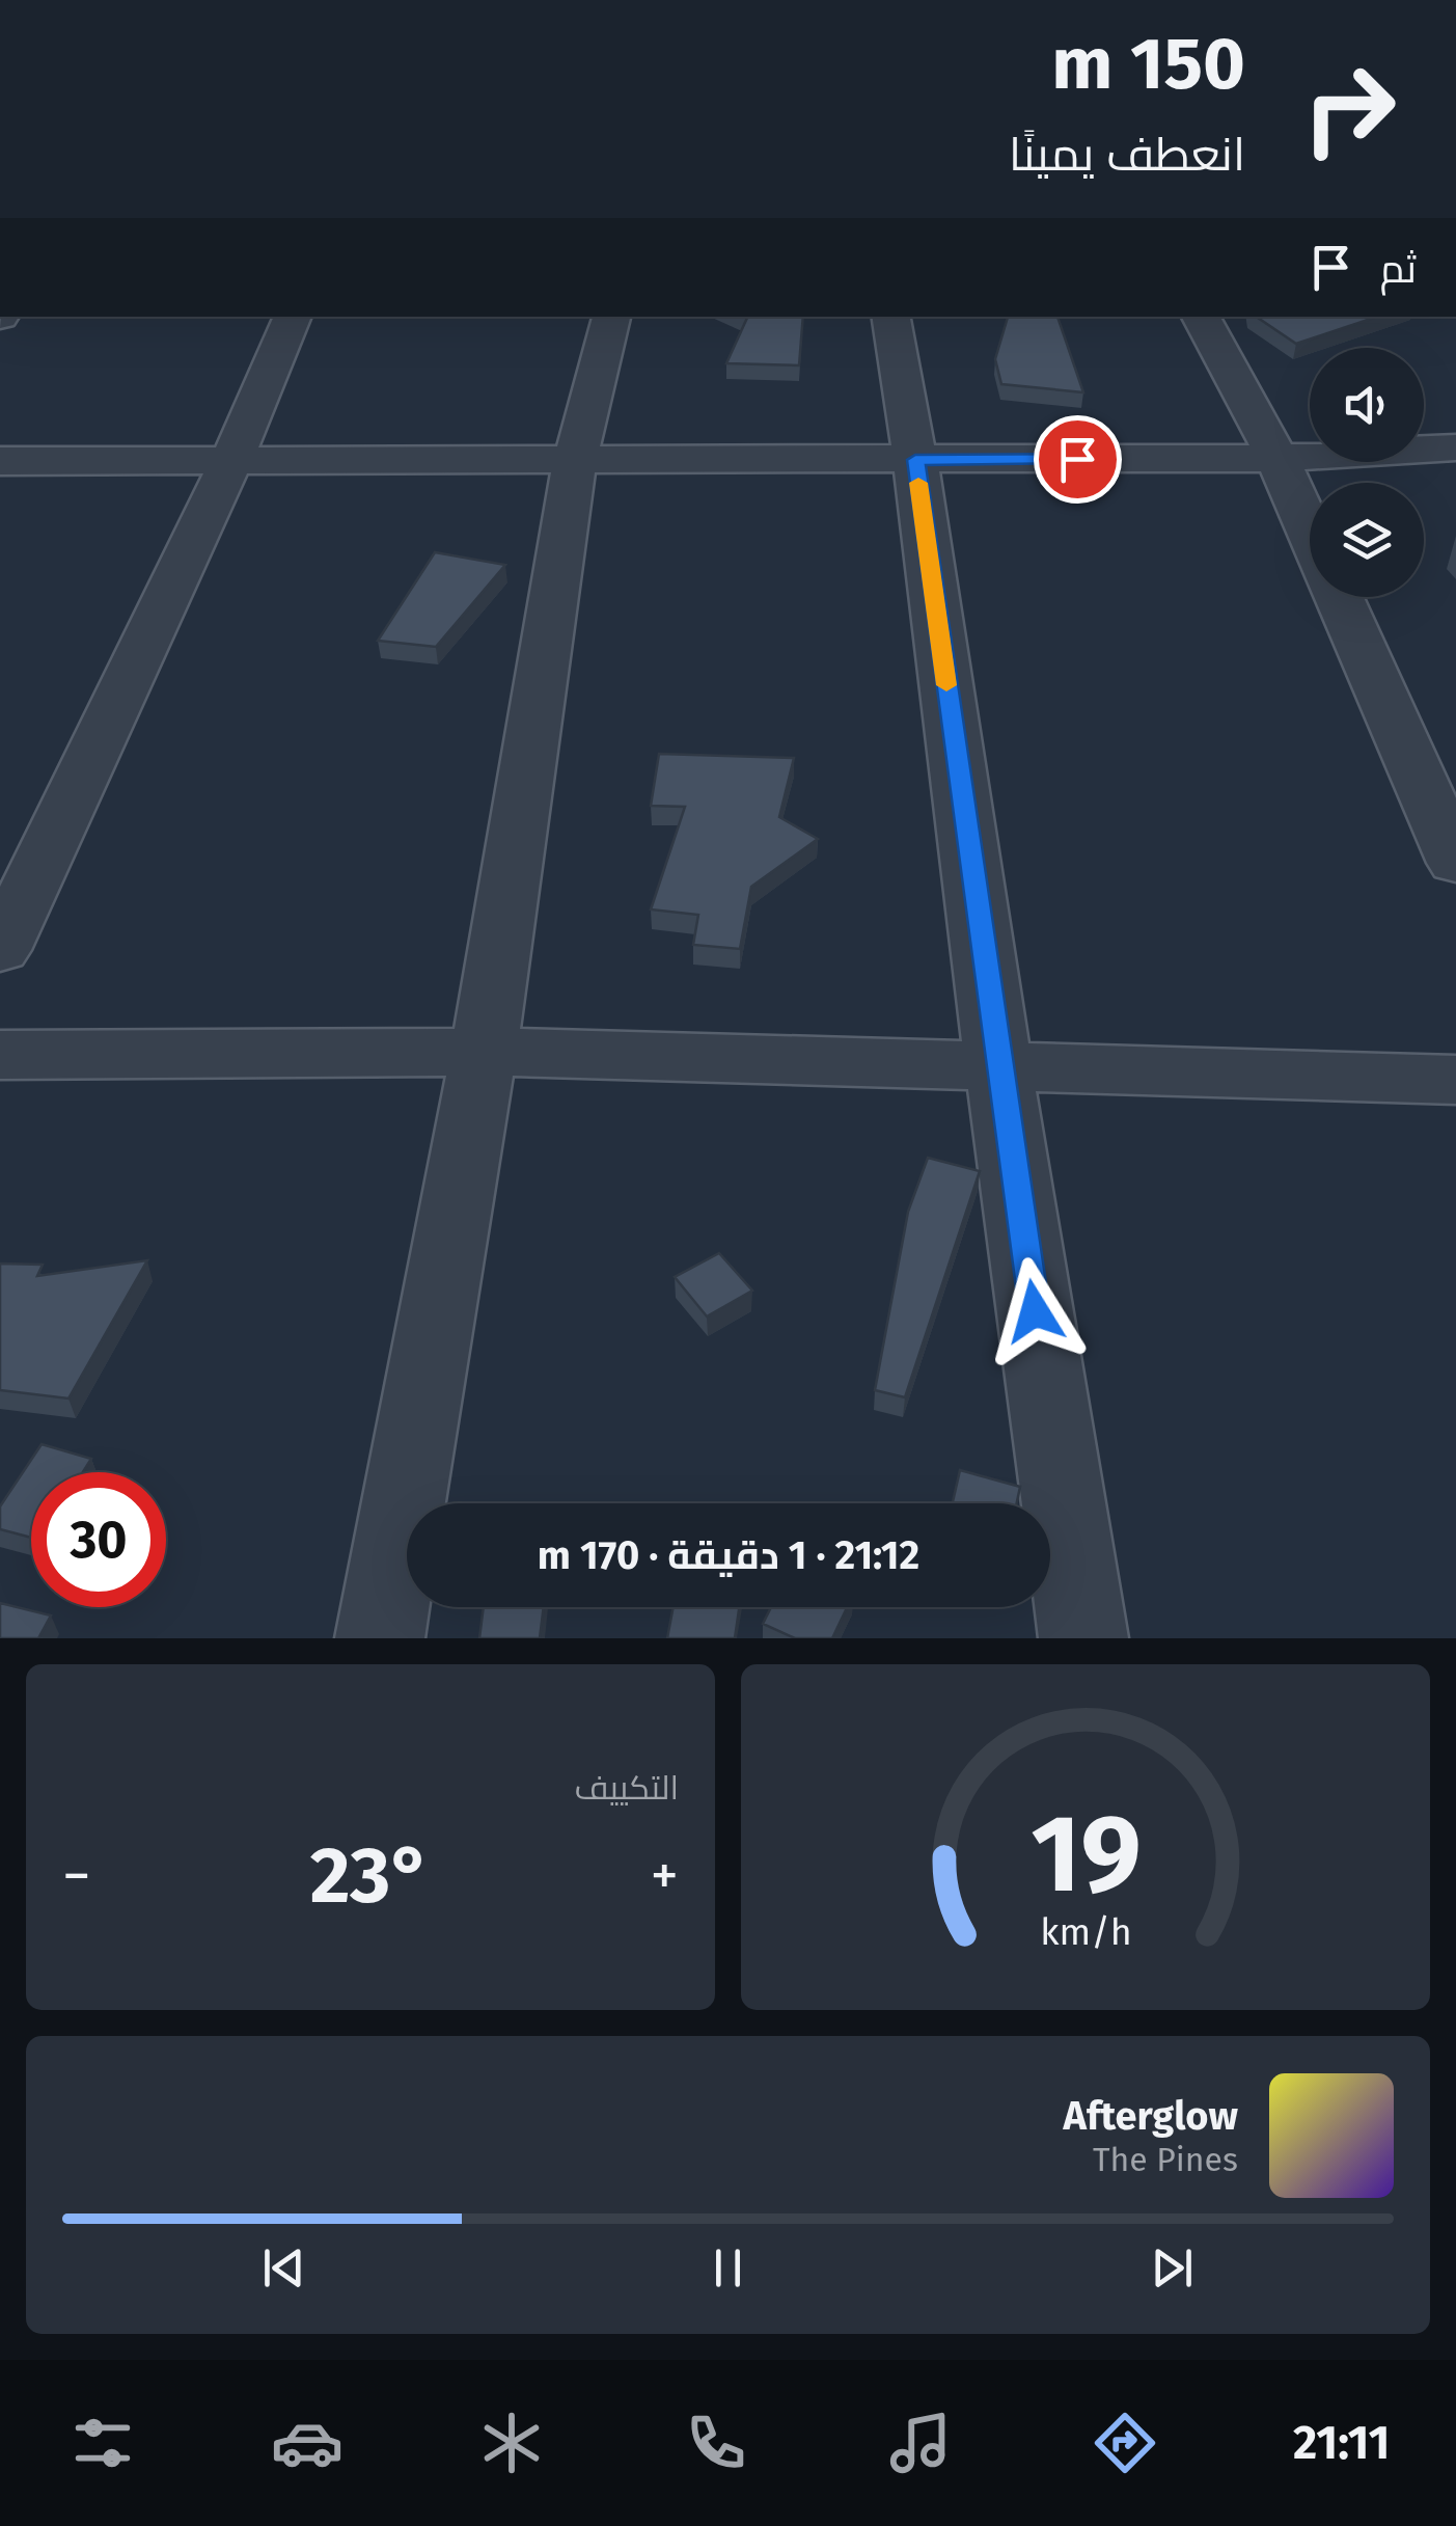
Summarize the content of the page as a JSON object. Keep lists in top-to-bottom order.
{
  "page": {
    "turn": ["150 m", "انعطف يمينًا"],
    "then": "ثم",
    "limit": "30",
    "trip": "21:12 · 1 دقيقة · 170 m",
    "tile": "التكييف",
    "heat": ["−", "23°", "+"],
    "song": ["Afterglow", "The Pines"],
    "tabs": "21:11",
    "gauge": ["19", "km/h"]
  }
}
